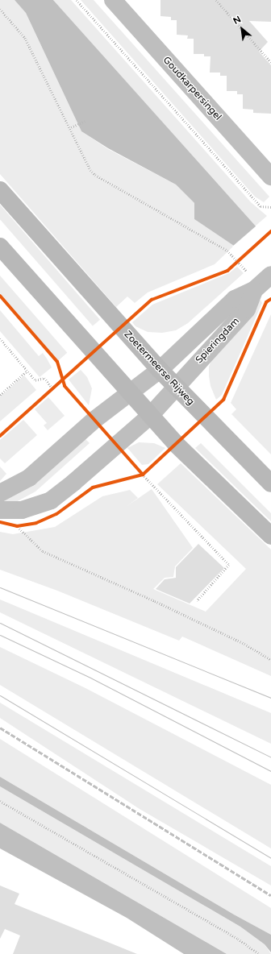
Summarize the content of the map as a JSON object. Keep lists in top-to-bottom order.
{
  "streets": {
    "main road": ["Zoetermeerse Rijweg"],
    "street": ["Goudkarpersingel", "Spieringdam"]
  },
  "crossings": [
    ["Spieringdam", "Zoetermeerse Rijweg"]
  ],
  "north": "top left"
}
